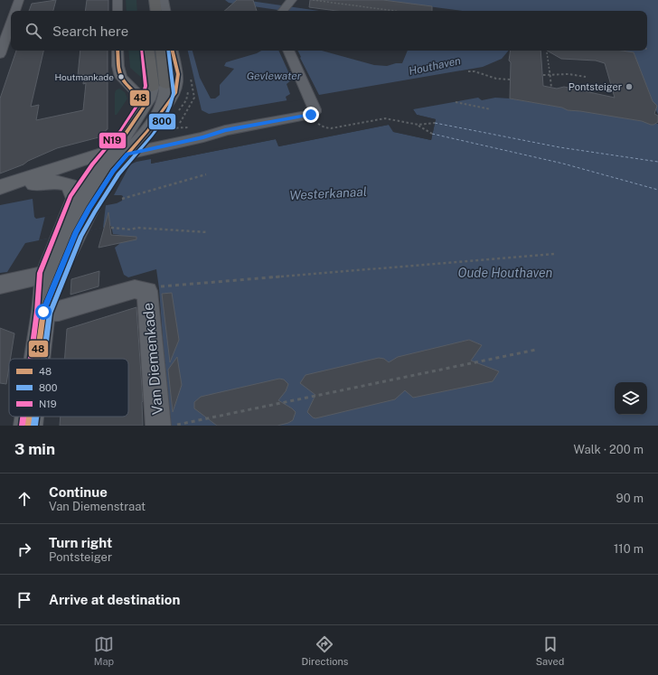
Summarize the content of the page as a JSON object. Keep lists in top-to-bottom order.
{
  "streets": {
    "street": ["Van Diemenkade"]
  },
  "water": [
    "Houthaven",
    "Gevlewater",
    "Westerkanaal",
    "Oude Houthaven"
  ],
  "places": ["Houtmankade", "Pontsteiger"],
  "lines": ["transit line 48", "transit line 800", "transit line N19"],
  "legend": ["48", "800", "N19"],
  "page": {
    "search": "Search here",
    "heading": ["3 min", "Walk · 200 m"],
    "list": [
      ["Continue", "Van Diemenstraat", "90 m"],
      ["Turn right", "Pontsteiger", "110 m"],
      "Arrive at destination"
    ],
    "nav": ["Map", "Directions", "Saved"]
  }
}
